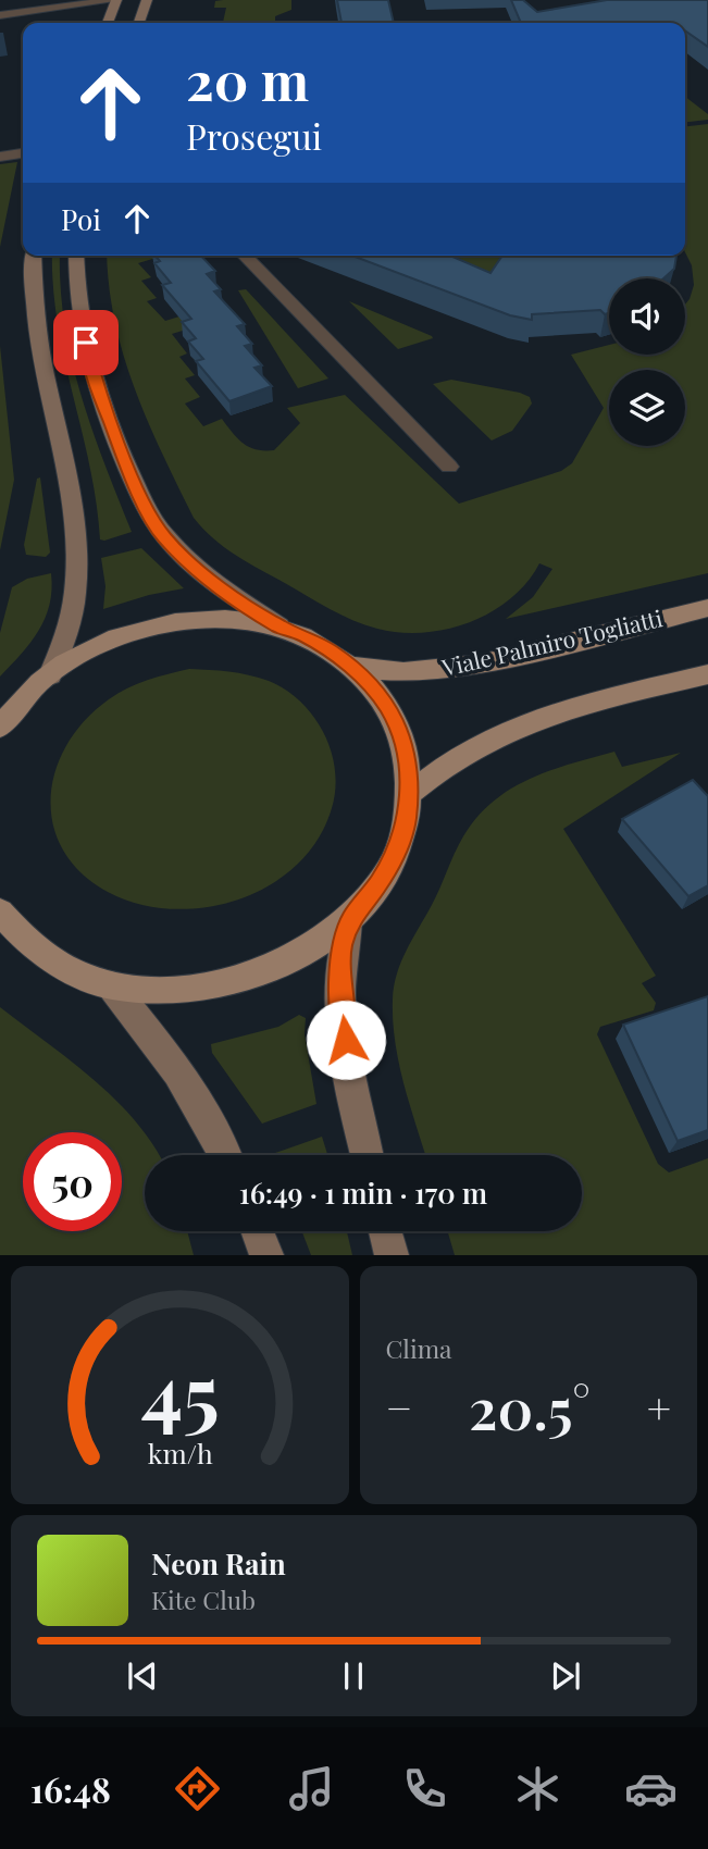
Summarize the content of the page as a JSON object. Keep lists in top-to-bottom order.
{
  "streets": {
    "main road": ["Viale Palmiro Togliatti"]
  },
  "page": {
    "turn": ["20 m", "Prosegui"],
    "then": "Poi",
    "limit": "50",
    "trip": "16:49 · 1 min · 170 m",
    "tile": "Clima",
    "heat": ["−", "20.5°", "+"],
    "song": ["Neon Rain", "Kite Club"],
    "tabs": "16:48",
    "gauge": ["45", "km/h"]
  }
}
